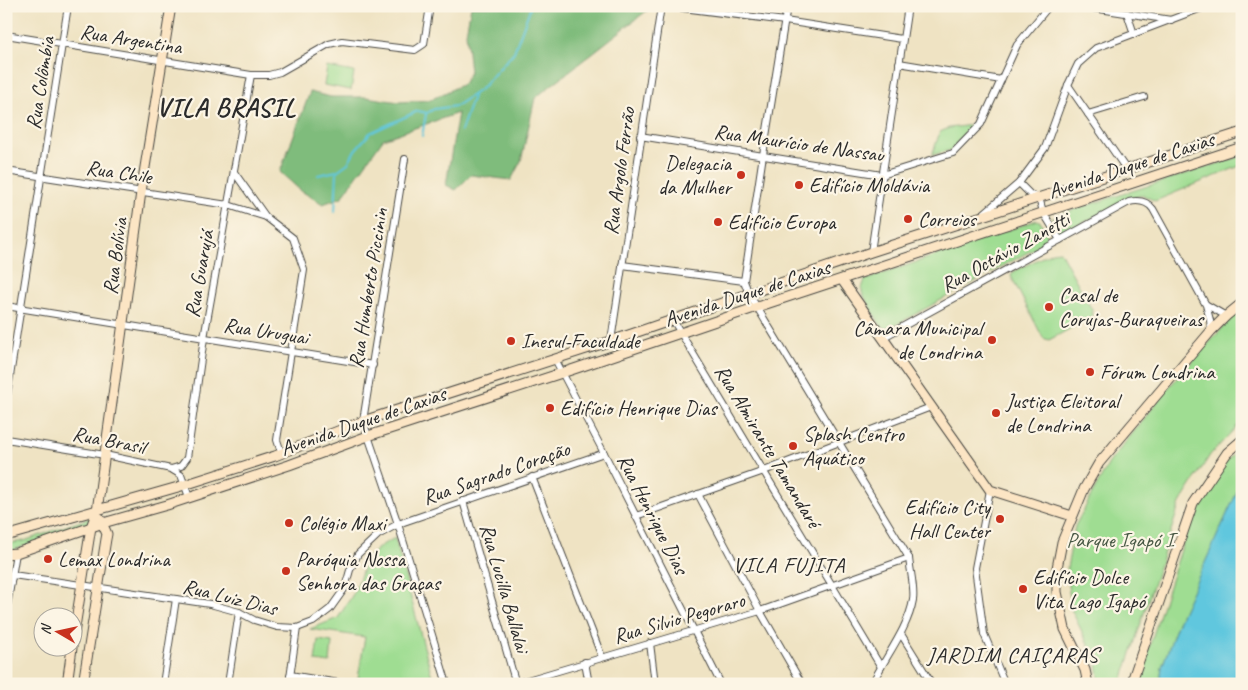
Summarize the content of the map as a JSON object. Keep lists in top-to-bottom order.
{
  "streets": {
    "main road": ["Avenida Duque de Caxias", "Rua Bolívia"],
    "street": [
      "Rua Argentina",
      "Rua Colômbia",
      "Rua Maurício de Nassau",
      "Rua Argolo Ferrão",
      "Rua Chile",
      "Rua Octávio Zanetti",
      "Rua Guarujá",
      "Rua Humberto Piccinin",
      "Rua Uruguai",
      "Rua Brasil",
      "Rua Almirante Tamandaré",
      "Rua Sagrado Coração",
      "Rua Henrique Dias",
      "Rua Lucilla Ballalai",
      "Rua Luiz Dias",
      "Rua Silvio Pegoraro"
    ]
  },
  "crossings": [
    ["Rua Argentina", "Rua Colômbia"],
    ["Rua Argentina", "Rua Bolívia"],
    ["Rua Argentina", "Rua Guarujá"],
    ["Rua Colômbia", "Rua Chile"],
    ["Rua Colômbia", "Rua Uruguai"],
    ["Rua Maurício de Nassau", "Rua Argolo Ferrão"],
    ["Avenida Duque de Caxias", "Rua Argolo Ferrão"],
    ["Avenida Duque de Caxias", "Rua Bolívia"],
    ["Avenida Duque de Caxias", "Rua Humberto Piccinin"],
    ["Avenida Duque de Caxias", "Rua Brasil"],
    ["Avenida Duque de Caxias", "Rua Almirante Tamandaré"],
    ["Avenida Duque de Caxias", "Rua Henrique Dias"],
    ["Rua Chile", "Rua Bolívia"],
    ["Rua Chile", "Rua Guarujá"],
    ["Rua Bolívia", "Rua Uruguai"],
    ["Rua Bolívia", "Rua Brasil"],
    ["Rua Bolívia", "Rua Luiz Dias"],
    ["Rua Guarujá", "Rua Uruguai"],
    ["Rua Guarujá", "Rua Brasil"],
    ["Rua Humberto Piccinin", "Rua Uruguai"],
    ["Rua Almirante Tamandaré", "Rua Silvio Pegoraro"],
    ["Rua Sagrado Coração", "Rua Henrique Dias"],
    ["Rua Sagrado Coração", "Rua Lucilla Ballalai"],
    ["Rua Sagrado Coração", "Rua Luiz Dias"],
    ["Rua Henrique Dias", "Rua Silvio Pegoraro"],
    ["Rua Lucilla Ballalai", "Rua Silvio Pegoraro"]
  ],
  "districts": ["VILA BRASIL", "VILA FUJITA", "JARDIM CAIÇARAS"],
  "parks": ["Parque Igapó I"],
  "places": [
    "Delegacia da Mulher",
    "Edifício Moldávia",
    "Correios",
    "Edifício Europa",
    "Casal de Corujas-Buraqueiras",
    "Câmara Municipal de Londrina",
    "Inesul-Faculdade",
    "Fórum Londrina",
    "Edifício Henrique Dias",
    "Justiça Eleitoral de Londrina",
    "Splash Centro Aquático",
    "Edifício City Hall Center",
    "Colégio Maxi",
    "Lemax Londrina",
    "Paróquia Nossa Senhora das Graças",
    "Edifício Dolce Vita Lago Igapó"
  ],
  "north": "left"
}
